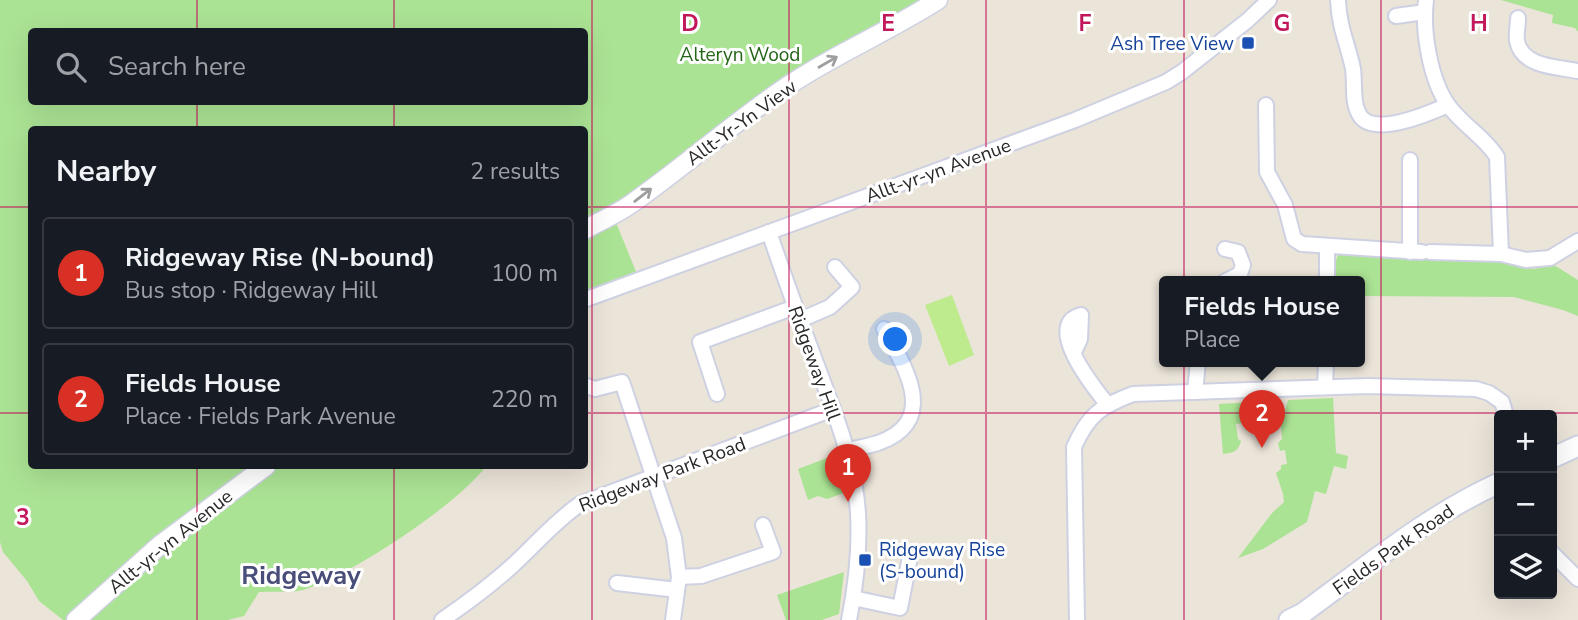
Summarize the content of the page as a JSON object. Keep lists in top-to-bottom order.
{
  "streets": {
    "main road": ["Fields Park Road"],
    "street": [
      "Allt-Yr-Yn View",
      "Allt-yr-yn Avenue",
      "Ridgeway Hill",
      "Ridgeway Park Road"
    ]
  },
  "crossings": [
    ["Allt-yr-yn Avenue", "Ridgeway Hill"],
    ["Ridgeway Hill", "Ridgeway Park Road"]
  ],
  "one_way": ["Allt-Yr-Yn View"],
  "districts": ["Ridgeway"],
  "parks": ["Alteryn Wood"],
  "places": {
    "transit": ["Ash Tree View", "Ridgeway Rise (S-bound)"]
  },
  "page": {
    "search": "Search here",
    "heading": ["Nearby", "2 results"],
    "list": [
      {
        "mark": "1",
        "name": "Ridgeway Rise (N-bound)",
        "note": "Bus stop · Ridgeway Hill",
        "value": "100 m"
      },
      {
        "mark": "2",
        "name": "Fields House",
        "note": "Place · Fields Park Avenue",
        "value": "220 m"
      }
    ],
    "popup": ["Fields House", "Place"],
    "pins": ["2", "1"],
    "map_buttons": ["+", "−"]
  },
  "grid": {
    "columns": [
      "D",
      "E",
      "F",
      "G",
      "H"
    ],
    "rows": ["3"]
  }
}
